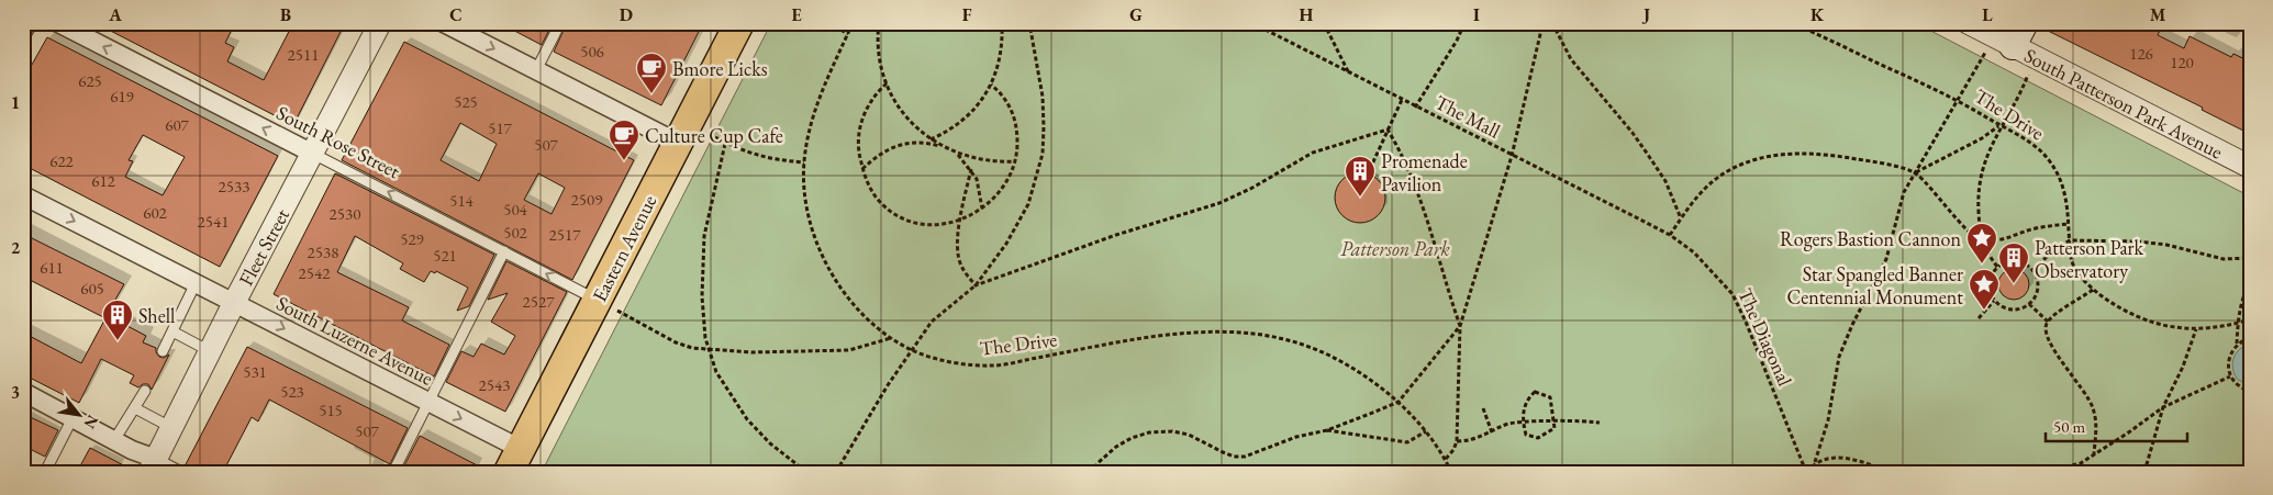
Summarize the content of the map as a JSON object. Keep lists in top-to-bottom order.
{
  "streets": {
    "main road": ["Eastern Avenue"],
    "street": [
      "South Patterson Park Avenue",
      "South Rose Street",
      "Fleet Street",
      "South Luzerne Avenue"
    ],
    "path": ["The Drive", "The Mall", "The Diagonal"]
  },
  "crossings": [
    ["The Mall", "The Diagonal"],
    ["South Rose Street", "Fleet Street"],
    ["South Rose Street", "Eastern Avenue"],
    ["Fleet Street", "South Luzerne Avenue"],
    ["Eastern Avenue", "South Luzerne Avenue"]
  ],
  "one_way": ["South Rose Street", "South Luzerne Avenue"],
  "parks": ["Patterson Park"],
  "places": {
    "cafe": ["Bmore Licks", "Culture Cup Cafe"],
    "building": ["Promenade Pavilion", "Patterson Park Observatory", "Shell"],
    "place": ["Rogers Bastion Cannon", "Star Spangled Banner Centennial Monument"]
  },
  "house_numbers": [
    "506",
    "126",
    "2511",
    "120",
    "625",
    "619",
    "525",
    "607",
    "517",
    "507",
    "622",
    "612",
    "2533",
    "2509",
    "514",
    "504",
    "602",
    "2530",
    "2541",
    "502",
    "2517",
    "529",
    "2538",
    "521",
    "611",
    "2542",
    "605",
    "2527",
    "531",
    "2543",
    "523",
    "515",
    "507"
  ],
  "scale_bar": "50 m",
  "north": "bottom right",
  "grid": {
    "columns": [
      "A",
      "B",
      "C",
      "D",
      "E",
      "F",
      "G",
      "H",
      "I",
      "J",
      "K",
      "L",
      "M"
    ],
    "rows": ["1", "2", "3"]
  }
}
